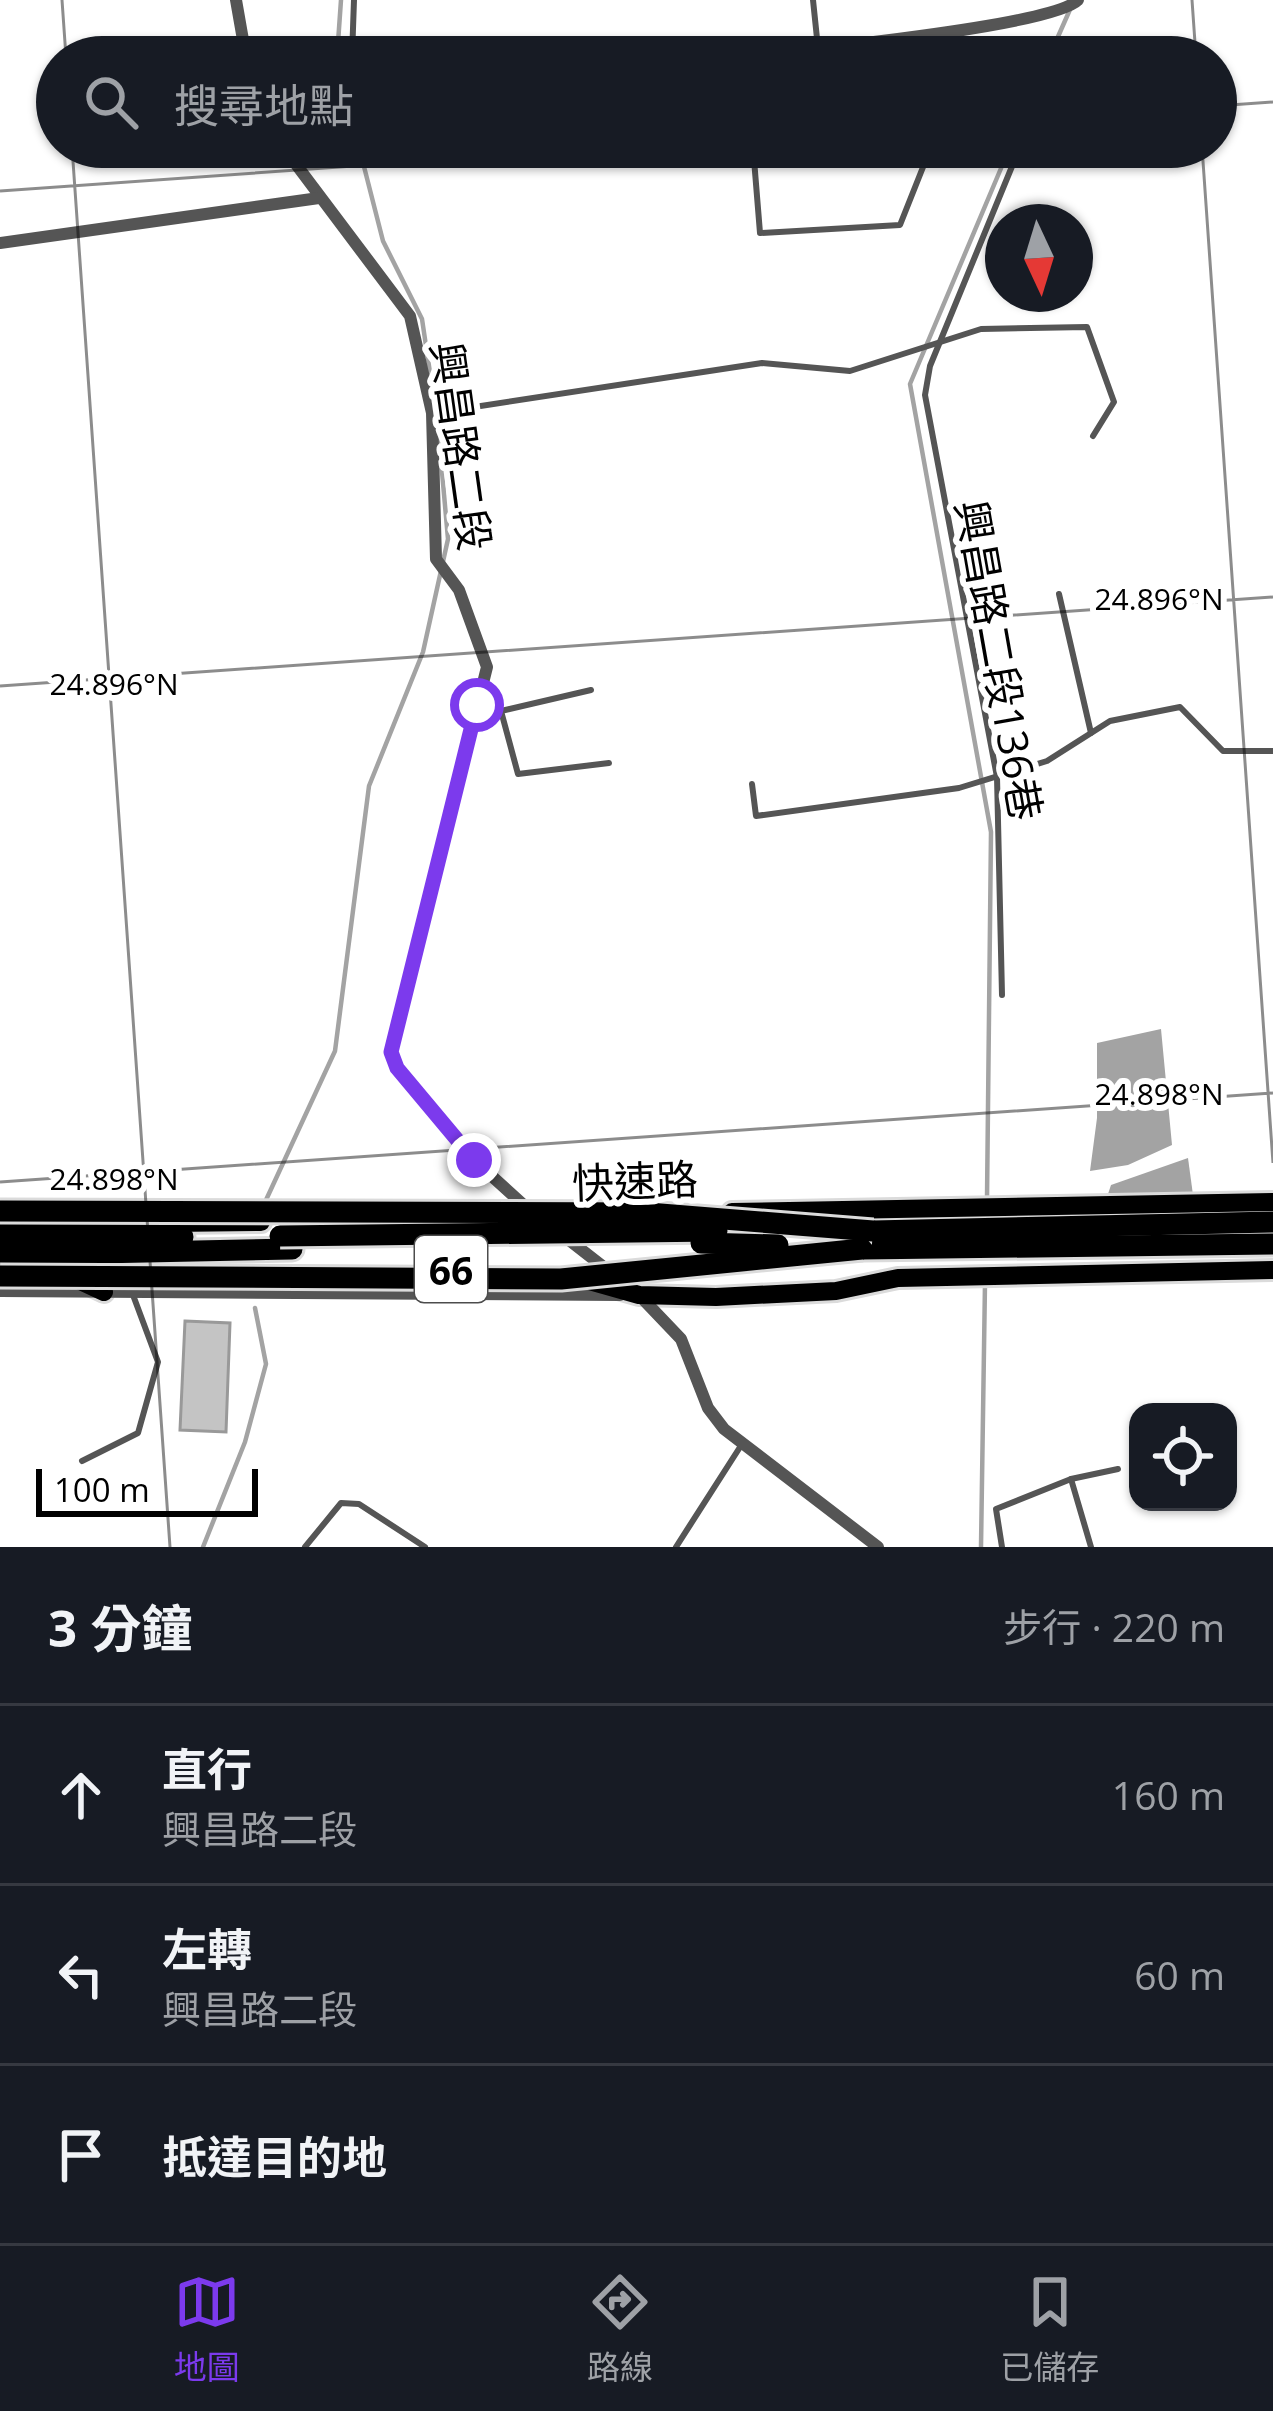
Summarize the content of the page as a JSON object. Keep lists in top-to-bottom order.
{
  "streets": {
    "highway": ["66"],
    "main road": ["快速路"],
    "street": ["興昌路二段"],
    "lane": ["興昌路二段136巷"]
  },
  "crossings": [
    ["興昌路二段", "快速路"],
    ["興昌路二段", "66"],
    ["快速路", "66"]
  ],
  "scale_bar": "100 m",
  "north": "bottom",
  "page": {
    "search": "搜尋地點",
    "scale": "100 m",
    "heading": ["3 分鐘", "步行 · 220 m"],
    "list": [
      ["直行", "興昌路二段", "160 m"],
      ["左轉", "興昌路二段", "60 m"],
      "抵達目的地"
    ],
    "nav": ["地圖", "路線", "已儲存"]
  },
  "coordinates": ["24.896°N", "24.898°N"]
}
